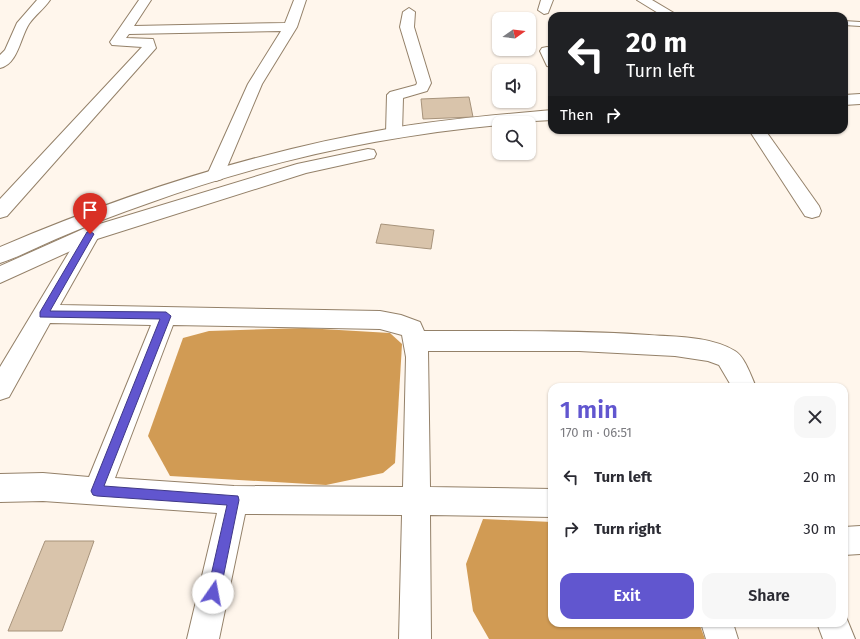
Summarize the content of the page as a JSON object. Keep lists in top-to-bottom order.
{
  "north": "right",
  "page": {
    "turn": ["20 m", "Turn left"],
    "then": "Then",
    "heading": ["1 min", "170 m · 06:51"],
    "list": [
      {
        "name": "Turn left",
        "value": "20 m"
      },
      {
        "name": "Turn right",
        "value": "30 m"
      }
    ],
    "buttons": ["Exit", "Share"]
  }
}
